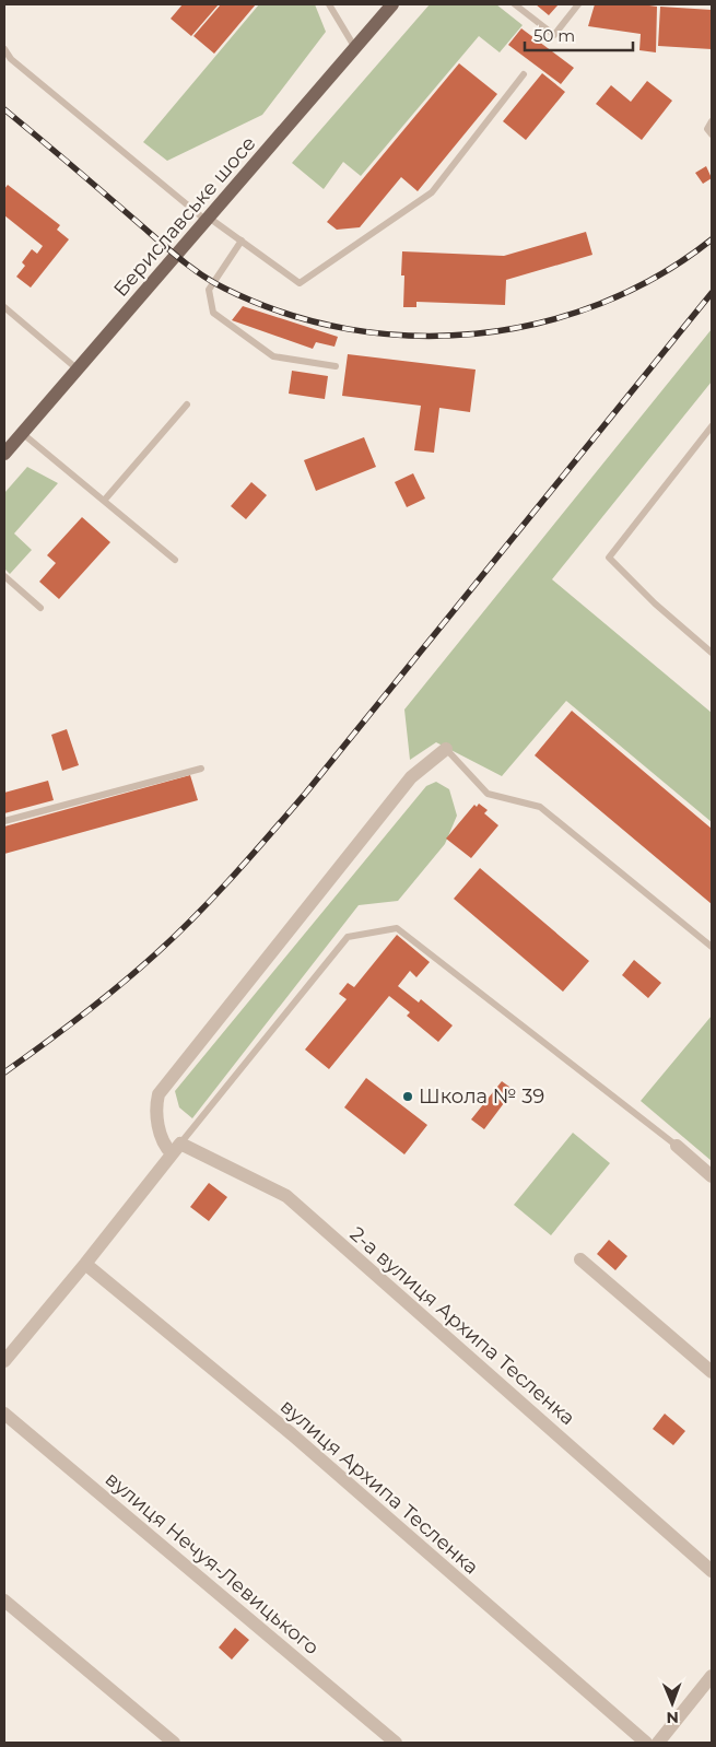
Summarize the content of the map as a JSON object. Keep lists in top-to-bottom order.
{
  "streets": {
    "main road": ["Бериславське шосе"],
    "street": ["2-а вулиця Архипа Тесленка", "вулиця Архипа Тесленка", "вулиця Нечуя-Левицького"]
  },
  "places": ["Школа № 39"],
  "scale_bar": "50 m",
  "north": "bottom"
}
